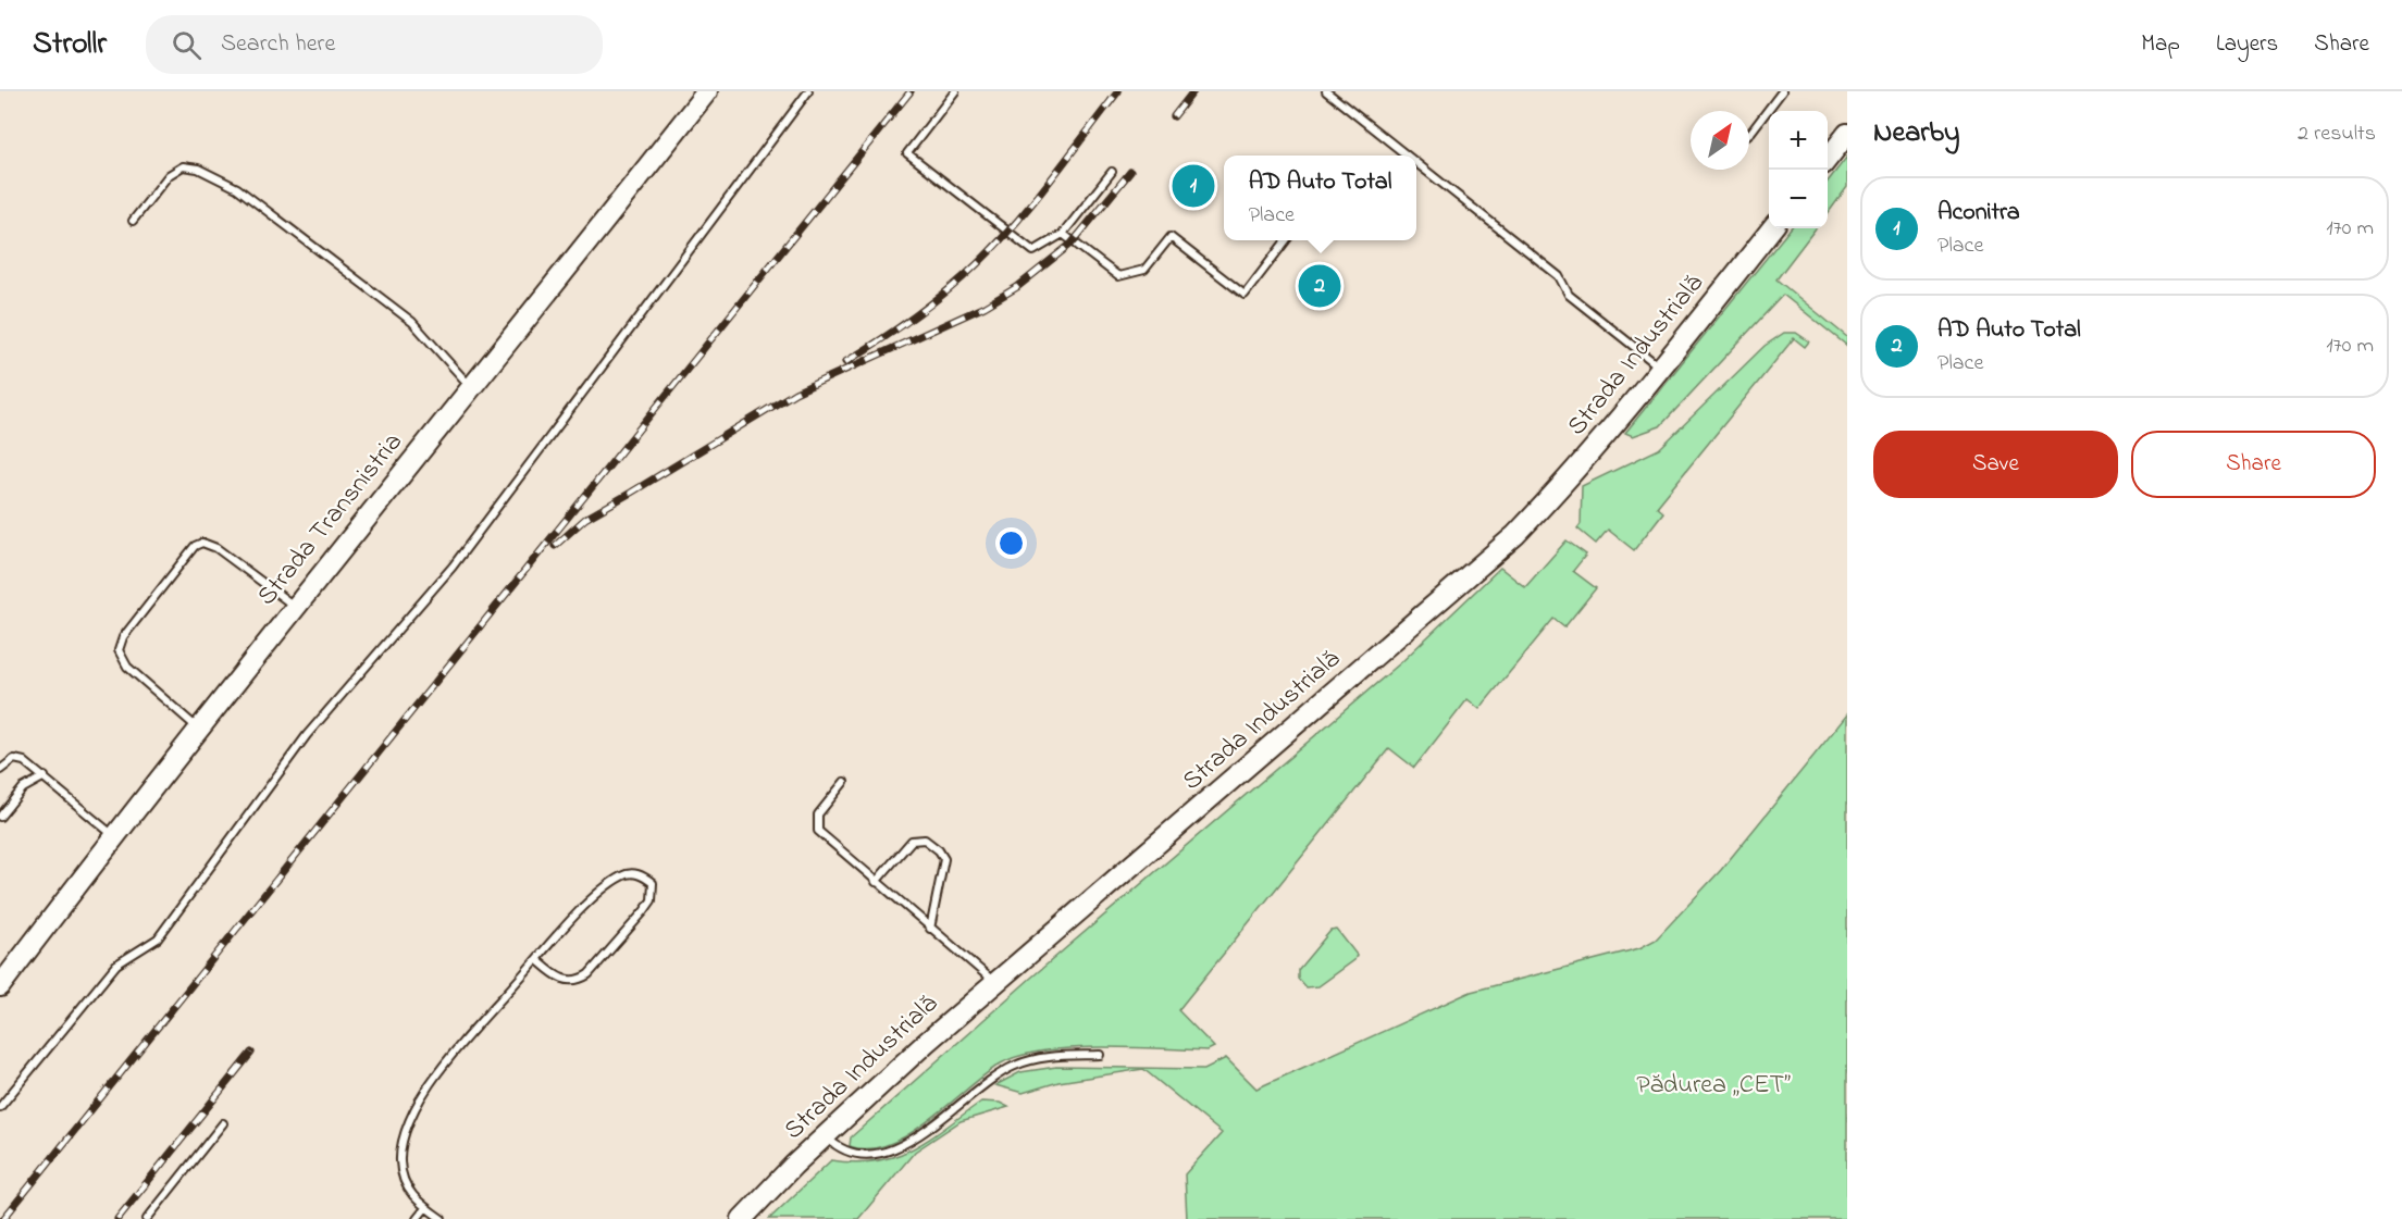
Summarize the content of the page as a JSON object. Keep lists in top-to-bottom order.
{
  "streets": {
    "street": ["Strada Industrială", "Strada Transnistria"]
  },
  "parks": ["Pădurea „CET”"],
  "north": "top right",
  "page": {
    "header": "Strollr",
    "search": "Search here",
    "nav": ["Map", "Layers", "Share"],
    "heading": ["Nearby", "2 results"],
    "map_buttons": ["+", "−"],
    "popup": ["AD Auto Total", "Place"],
    "pins": ["1", "2"],
    "list": [
      {
        "mark": "1",
        "name": "Aconitra",
        "note": "Place",
        "value": "170 m"
      },
      {
        "mark": "2",
        "name": "AD Auto Total",
        "note": "Place",
        "value": "170 m"
      }
    ],
    "buttons": ["Save", "Share"]
  }
}
